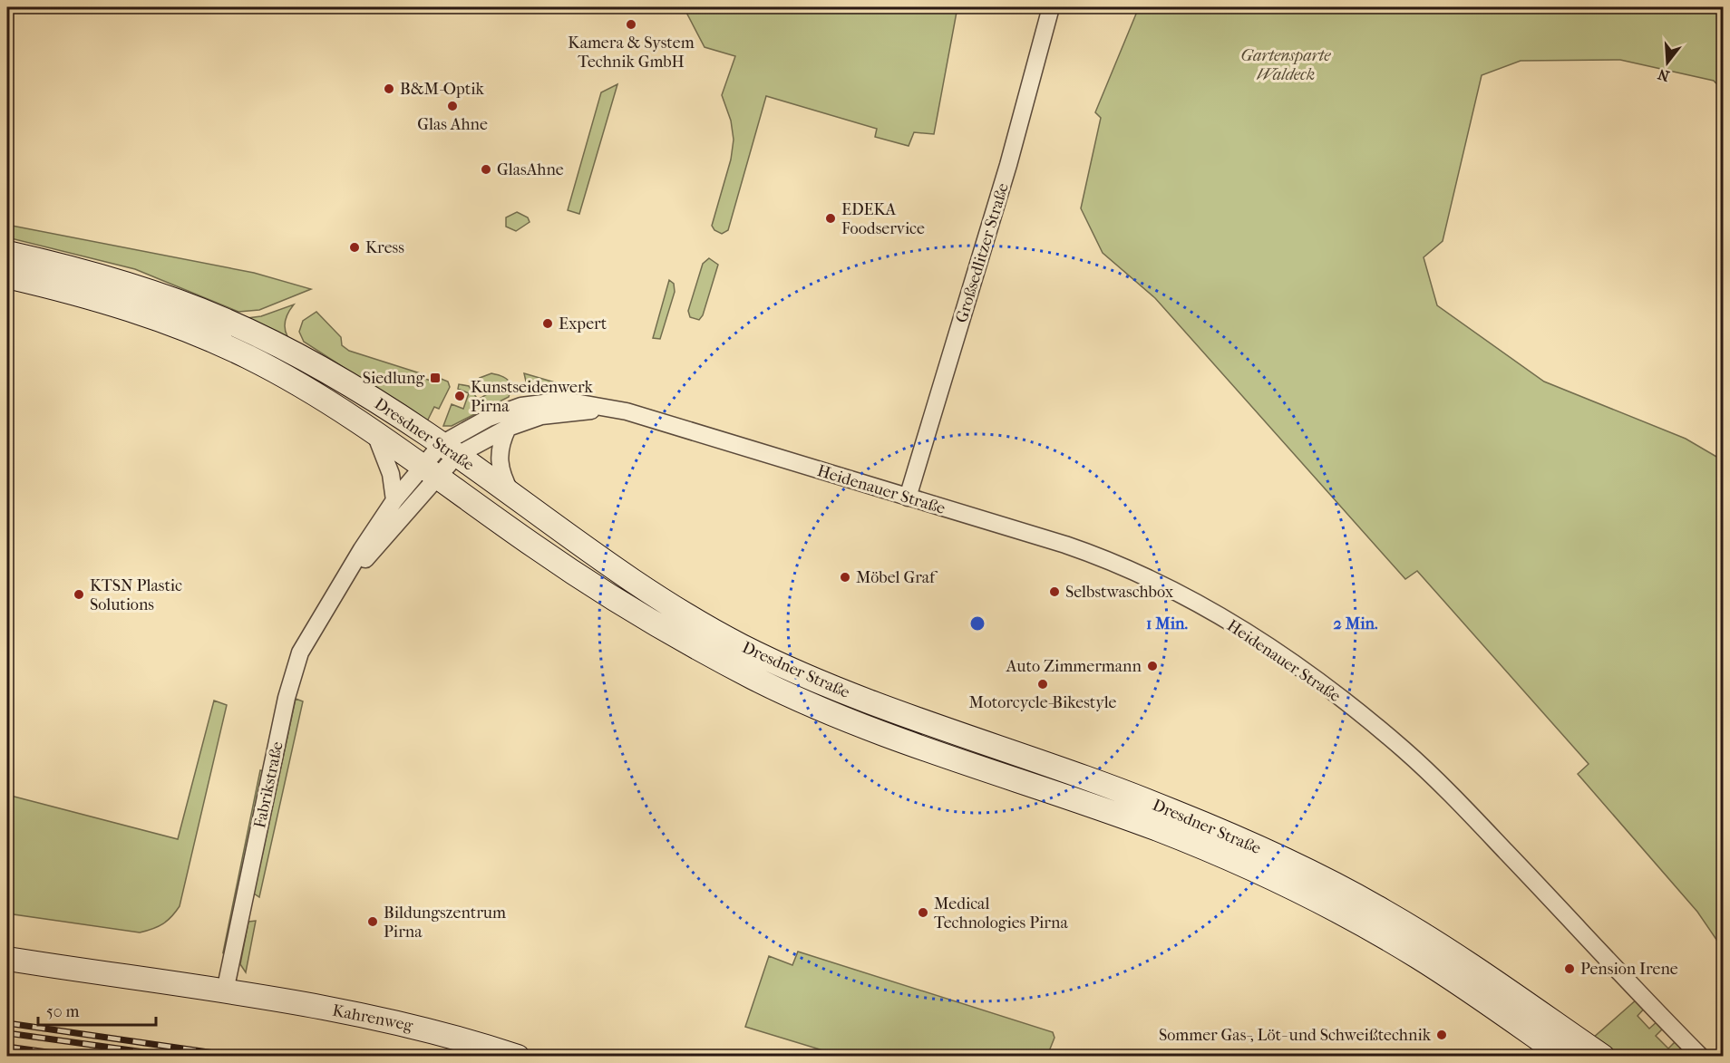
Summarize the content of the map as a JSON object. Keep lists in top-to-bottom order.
{
  "streets": {
    "main road": ["Dresdner Straße", "Kahrenweg"],
    "street": ["Großsedlitzer Straße", "Heidenauer Straße", "Fabrikstraße"]
  },
  "crossings": [
    ["Großsedlitzer Straße", "Heidenauer Straße"],
    ["Dresdner Straße", "Heidenauer Straße"],
    ["Dresdner Straße", "Fabrikstraße"],
    ["Fabrikstraße", "Kahrenweg"]
  ],
  "parks": ["Gartensparte Waldeck"],
  "places": {
    "other": [
      "Kamera & System Technik GmbH",
      "B&M-Optik",
      "Glas Ahne",
      "GlasAhne",
      "EDEKA Foodservice",
      "Kress",
      "Expert",
      "Kunstseidenwerk Pirna",
      "Möbel Graf",
      "Selbstwaschbox",
      "KTSN Plastic Solutions",
      "Auto Zimmermann",
      "Motorcycle-Bikestyle",
      "Medical Technologies Pirna",
      "Bildungszentrum Pirna",
      "Pension Irene",
      "Sommer Gas-, Löt- und Schweißtechnik"
    ],
    "transit": ["Siedlung"]
  },
  "scale_bar": "50 m",
  "north": "bottom",
  "rings": ["1 Min.", "2 Min."]
}
